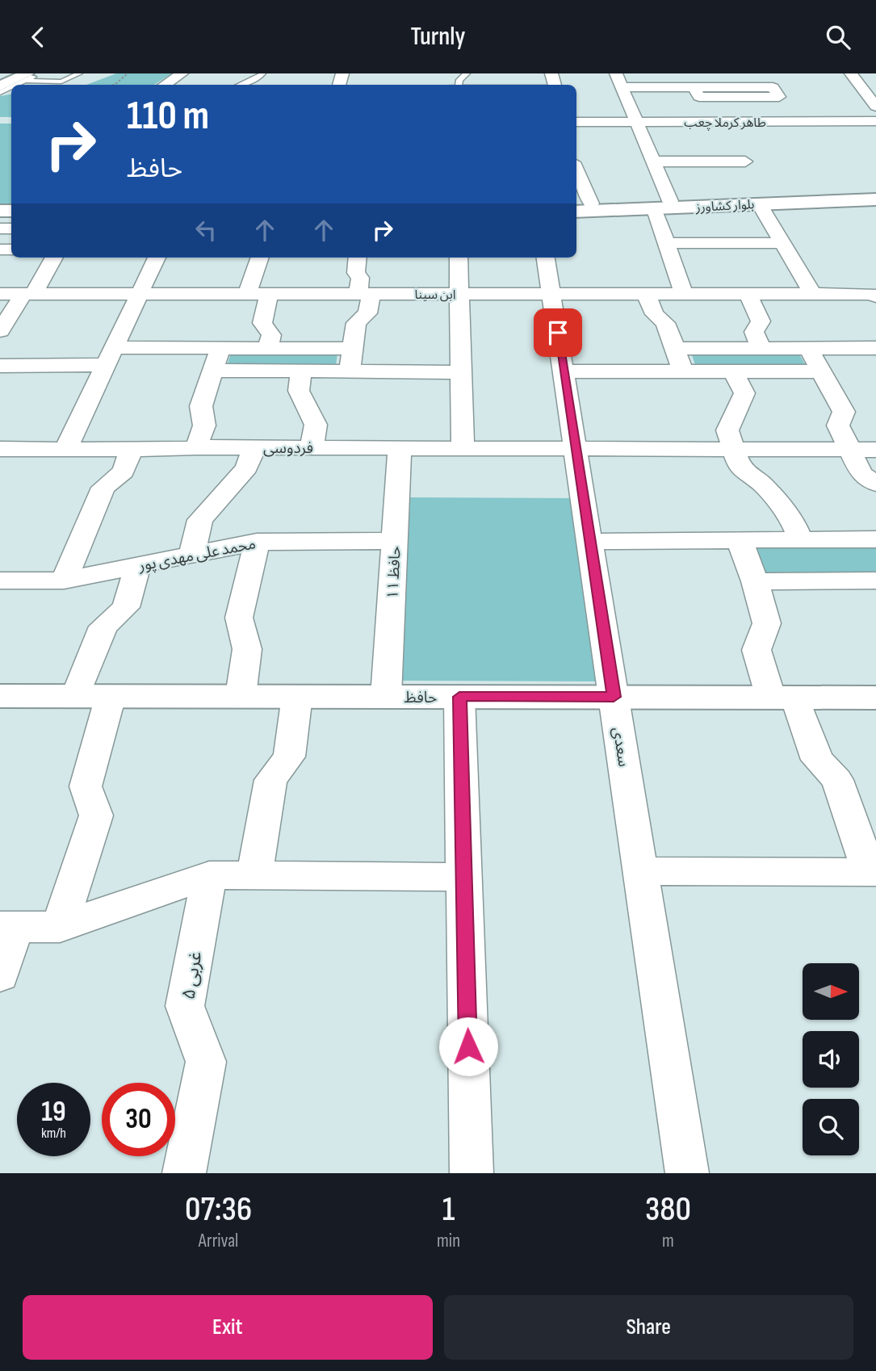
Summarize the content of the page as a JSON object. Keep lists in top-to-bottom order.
{
  "streets": {
    "main road": ["بلوار کشاورز", "حافظ"],
    "street": [
      "طاهر کرملا چعب",
      "ابن سینا",
      "فردوسی",
      "محمد علی مهدی پور",
      "حافظ ۱۱",
      "سعدی",
      "۵ غربی"
    ]
  },
  "crossings": [
    ["ابن سینا", "سعدی"],
    ["فردوسی", "حافظ ۱۱"],
    ["فردوسی", "سعدی"],
    ["محمد علی مهدی پور", "حافظ ۱۱"],
    ["حافظ ۱۱", "حافظ"],
    ["حافظ", "سعدی"]
  ],
  "north": "right",
  "page": {
    "header": "Turnly",
    "turn": ["110 m", "حافظ"],
    "speed": "19 km/h",
    "limit": "30",
    "eta": [
      "07:36",
      "Arrival",
      "1",
      "min",
      "380",
      "m"
    ],
    "buttons": ["Exit", "Share"]
  }
}
